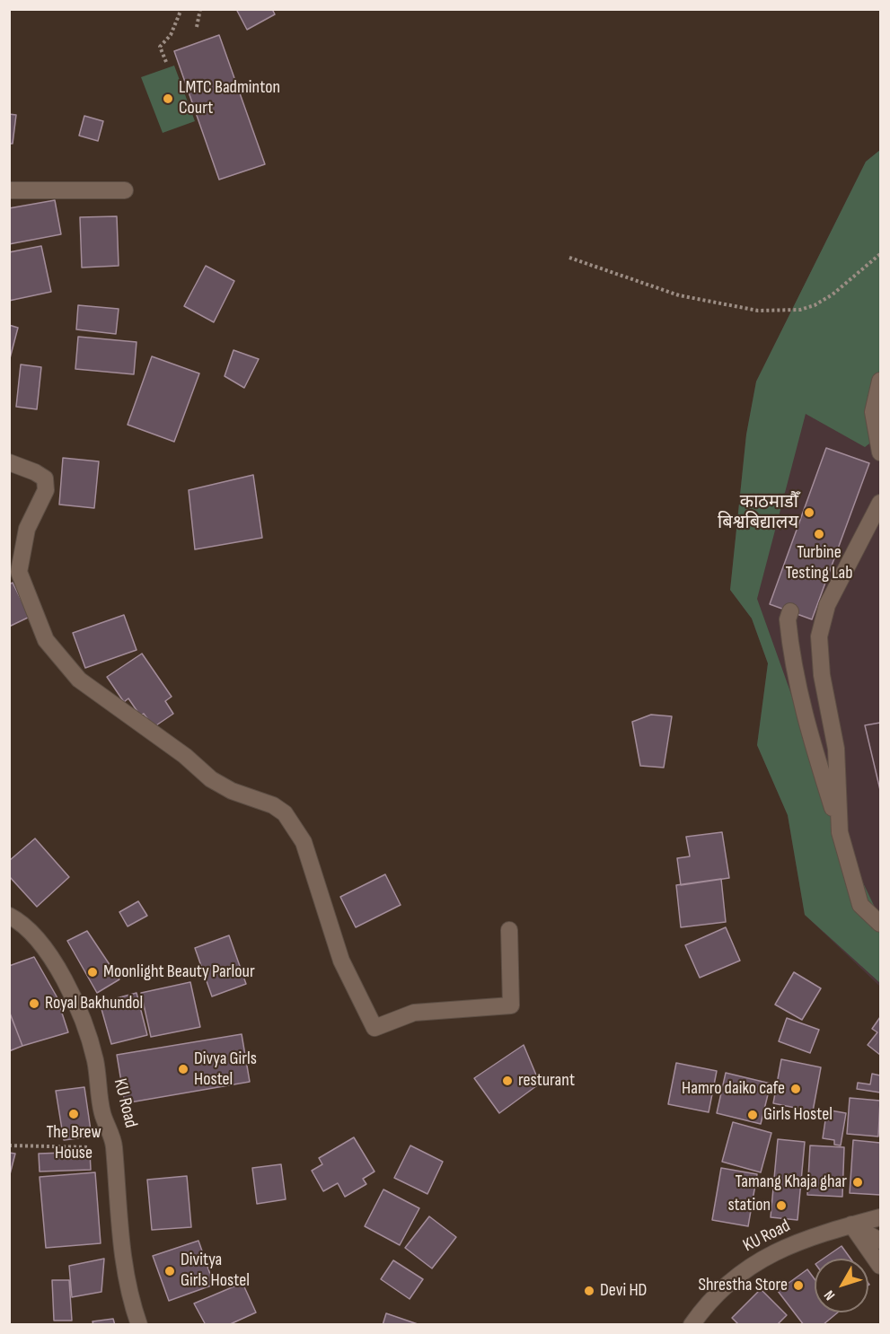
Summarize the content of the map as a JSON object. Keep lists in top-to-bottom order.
{
  "streets": {
    "street": ["KU Road"]
  },
  "places": [
    "LMTC Badminton Court",
    "काठमाडौँ बिश्वबिद्यालय",
    "Turbine Testing Lab",
    "Moonlight Beauty Parlour",
    "Royal Bakhundol",
    "Divya Girls Hostel",
    "resturant",
    "Hamro daiko cafe",
    "The Brew House",
    "Girls Hostel",
    "Tamang Khaja ghar",
    "station",
    "Divitya Girls Hostel",
    "Shrestha Store",
    "Devi HD"
  ],
  "north": "bottom left"
}
